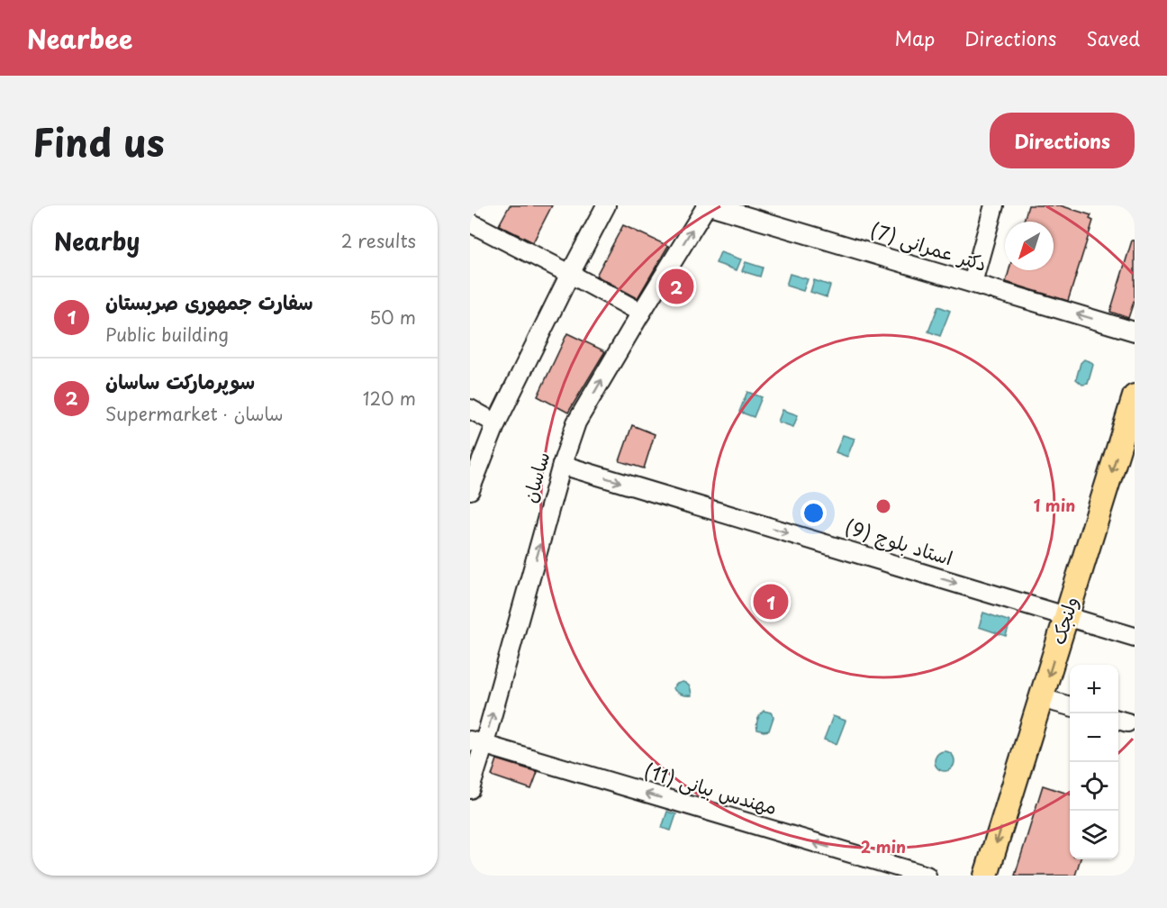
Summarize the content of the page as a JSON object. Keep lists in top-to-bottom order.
{
  "streets": {
    "main road": ["ولنجک"],
    "street": [
      "دکتر عمرانی (7)",
      "ساسان",
      "استاد بلوچ (9)",
      "مهندس بیانی (11)"
    ]
  },
  "crossings": [
    ["دکتر عمرانی (7)", "ساسان"],
    ["ساسان", "استاد بلوچ (9)"],
    ["ساسان", "مهندس بیانی (11)"],
    ["استاد بلوچ (9)", "ولنجک"]
  ],
  "one_way": [
    "دکتر عمرانی (7)",
    "استاد بلوچ (9)",
    "ولنجک",
    "مهندس بیانی (11)"
  ],
  "north": "bottom left",
  "page": {
    "header": "Nearbee",
    "nav": ["Map", "Directions", "Saved"],
    "title": "Find us",
    "buttons": "Directions",
    "heading": ["Nearby", "2 results"],
    "pins": ["2", "1"],
    "list": [
      {
        "mark": "1",
        "name": "سفارت جمهوری صربستان",
        "note": "Public building",
        "value": "50 m"
      },
      {
        "mark": "2",
        "name": "سوپرمارکت ساسان",
        "note": "Supermarket · ساسان",
        "value": "120 m"
      }
    ],
    "map_buttons": ["+", "−"]
  },
  "rings": ["1 min", "2 min"]
}
